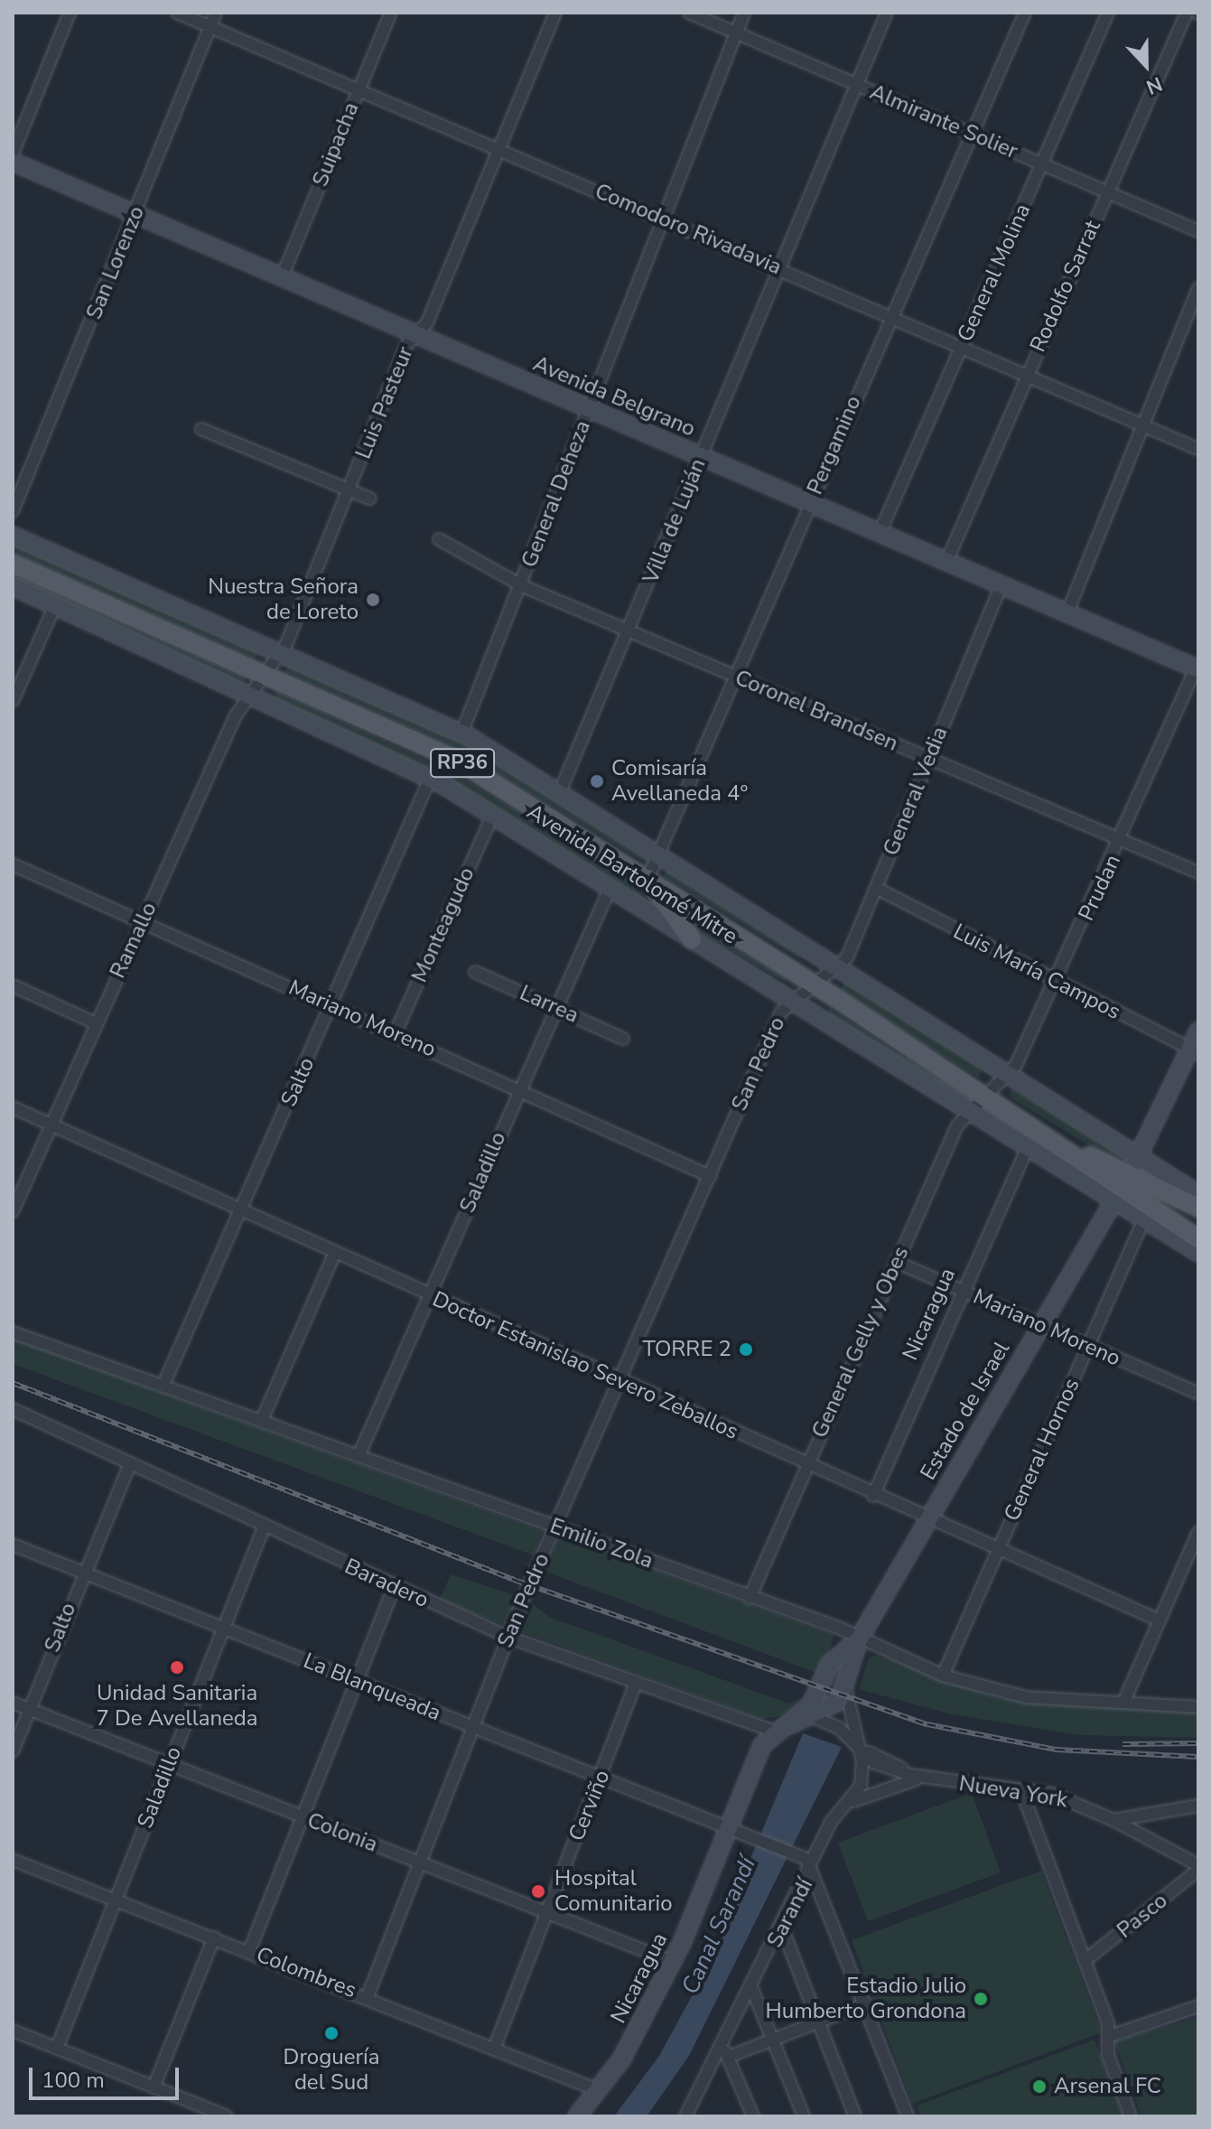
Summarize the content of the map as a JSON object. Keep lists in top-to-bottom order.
{
  "streets": {
    "main road": ["RP36", "Avenida Bartolomé Mitre"],
    "street": [
      "Almirante Solier",
      "Suipacha",
      "Comodoro Rivadavia",
      "San Lorenzo",
      "General Molina",
      "Rodolfo Sarrat",
      "Avenida Belgrano",
      "Luis Pasteur",
      "Pergamino",
      "General Deheza",
      "Villa de Luján",
      "Coronel Brandsen",
      "General Vedia",
      "Prudan",
      "Monteagudo",
      "Ramallo",
      "Luis María Campos",
      "Larrea",
      "Mariano Moreno",
      "San Pedro",
      "Salto",
      "Saladillo",
      "Nicaragua",
      "General Gelly y Obes",
      "Doctor Estanislao Severo Zeballos",
      "Estado de Israel",
      "General Hornos",
      "Emilio Zola",
      "Baradero",
      "La Blanqueada",
      "Nueva York",
      "Cerviño",
      "Colonia",
      "Sarandí",
      "Pasco",
      "Colombres"
    ]
  },
  "crossings": [
    ["Almirante Solier", "General Molina"],
    ["Almirante Solier", "Rodolfo Sarrat"],
    ["Almirante Solier", "Pergamino"],
    ["Almirante Solier", "General Deheza"],
    ["Almirante Solier", "Villa de Luján"],
    ["Suipacha", "Comodoro Rivadavia"],
    ["Suipacha", "Avenida Belgrano"],
    ["Comodoro Rivadavia", "San Lorenzo"],
    ["Comodoro Rivadavia", "General Molina"],
    ["Comodoro Rivadavia", "Rodolfo Sarrat"],
    ["Comodoro Rivadavia", "Luis Pasteur"],
    ["Comodoro Rivadavia", "Pergamino"],
    ["Comodoro Rivadavia", "General Deheza"],
    ["Comodoro Rivadavia", "Villa de Luján"],
    ["San Lorenzo", "Avenida Belgrano"],
    ["General Molina", "Avenida Belgrano"],
    ["Rodolfo Sarrat", "Avenida Belgrano"],
    ["Avenida Belgrano", "Luis Pasteur"],
    ["Avenida Belgrano", "Pergamino"],
    ["Avenida Belgrano", "General Deheza"],
    ["Avenida Belgrano", "Villa de Luján"],
    ["Avenida Belgrano", "General Vedia"],
    ["Avenida Belgrano", "Prudan"],
    ["Luis Pasteur", "Avenida Bartolomé Mitre"],
    ["Luis Pasteur", "Ramallo"],
    ["Pergamino", "Coronel Brandsen"],
    ["Pergamino", "Avenida Bartolomé Mitre"],
    ["General Deheza", "Coronel Brandsen"],
    ["General Deheza", "Avenida Bartolomé Mitre"],
    ["Villa de Luján", "Coronel Brandsen"],
    ["Villa de Luján", "Avenida Bartolomé Mitre"],
    ["Coronel Brandsen", "General Vedia"],
    ["Coronel Brandsen", "Prudan"],
    ["General Vedia", "Avenida Bartolomé Mitre"],
    ["General Vedia", "Luis María Campos"],
    ["Avenida Bartolomé Mitre", "Prudan"],
    ["Avenida Bartolomé Mitre", "Monteagudo"],
    ["Avenida Bartolomé Mitre", "Ramallo"],
    ["Avenida Bartolomé Mitre", "San Pedro"],
    ["Avenida Bartolomé Mitre", "Salto"],
    ["Avenida Bartolomé Mitre", "Saladillo"],
    ["Avenida Bartolomé Mitre", "Nicaragua"],
    ["Avenida Bartolomé Mitre", "General Gelly y Obes"],
    ["Avenida Bartolomé Mitre", "Estado de Israel"],
    ["Avenida Bartolomé Mitre", "General Hornos"],
    ["Prudan", "Luis María Campos"],
    ["Prudan", "General Gelly y Obes"],
    ["Monteagudo", "Mariano Moreno"],
    ["Ramallo", "Mariano Moreno"],
    ["Ramallo", "Doctor Estanislao Severo Zeballos"],
    ["Luis María Campos", "Estado de Israel"],
    ["Larrea", "Saladillo"],
    ["Mariano Moreno", "San Pedro"],
    ["Mariano Moreno", "Salto"],
    ["Mariano Moreno", "Saladillo"],
    ["Mariano Moreno", "Nicaragua"],
    ["Mariano Moreno", "General Gelly y Obes"],
    ["Mariano Moreno", "Estado de Israel"],
    ["Mariano Moreno", "General Hornos"],
    ["San Pedro", "Doctor Estanislao Severo Zeballos"],
    ["San Pedro", "Emilio Zola"],
    ["San Pedro", "Baradero"],
    ["San Pedro", "La Blanqueada"],
    ["San Pedro", "Colonia"],
    ["San Pedro", "Colombres"],
    ["Salto", "Doctor Estanislao Severo Zeballos"],
    ["Salto", "Emilio Zola"],
    ["Salto", "Baradero"],
    ["Salto", "La Blanqueada"],
    ["Salto", "Colonia"],
    ["Saladillo", "Doctor Estanislao Severo Zeballos"],
    ["Saladillo", "Emilio Zola"],
    ["Saladillo", "Baradero"],
    ["Saladillo", "La Blanqueada"],
    ["Saladillo", "Colonia"],
    ["Saladillo", "Colombres"],
    ["Nicaragua", "Doctor Estanislao Severo Zeballos"],
    ["Nicaragua", "Estado de Israel"],
    ["Nicaragua", "Baradero"],
    ["Nicaragua", "La Blanqueada"],
    ["Nicaragua", "Colonia"],
    ["Nicaragua", "Colombres"],
    ["General Gelly y Obes", "Doctor Estanislao Severo Zeballos"],
    ["General Gelly y Obes", "Emilio Zola"],
    ["Doctor Estanislao Severo Zeballos", "Estado de Israel"],
    ["Doctor Estanislao Severo Zeballos", "General Hornos"],
    ["Estado de Israel", "Emilio Zola"],
    ["Estado de Israel", "Baradero"],
    ["General Hornos", "Emilio Zola"],
    ["Baradero", "Cerviño"],
    ["La Blanqueada", "Cerviño"],
    ["La Blanqueada", "Sarandí"],
    ["Nueva York", "Sarandí"],
    ["Nueva York", "Pasco"],
    ["Cerviño", "Colonia"],
    ["Cerviño", "Colombres"]
  ],
  "water": ["Canal Sarandí"],
  "places": [
    "Nuestra Señora de Loreto",
    "Comisaría Avellaneda 4°",
    "TORRE 2",
    "Unidad Sanitaria 7 De Avellaneda",
    "Hospital Comunitario",
    "Estadio Julio Humberto Grondona",
    "Droguería del Sud",
    "Arsenal FC"
  ],
  "scale_bar": "100 m",
  "north": "bottom"
}
